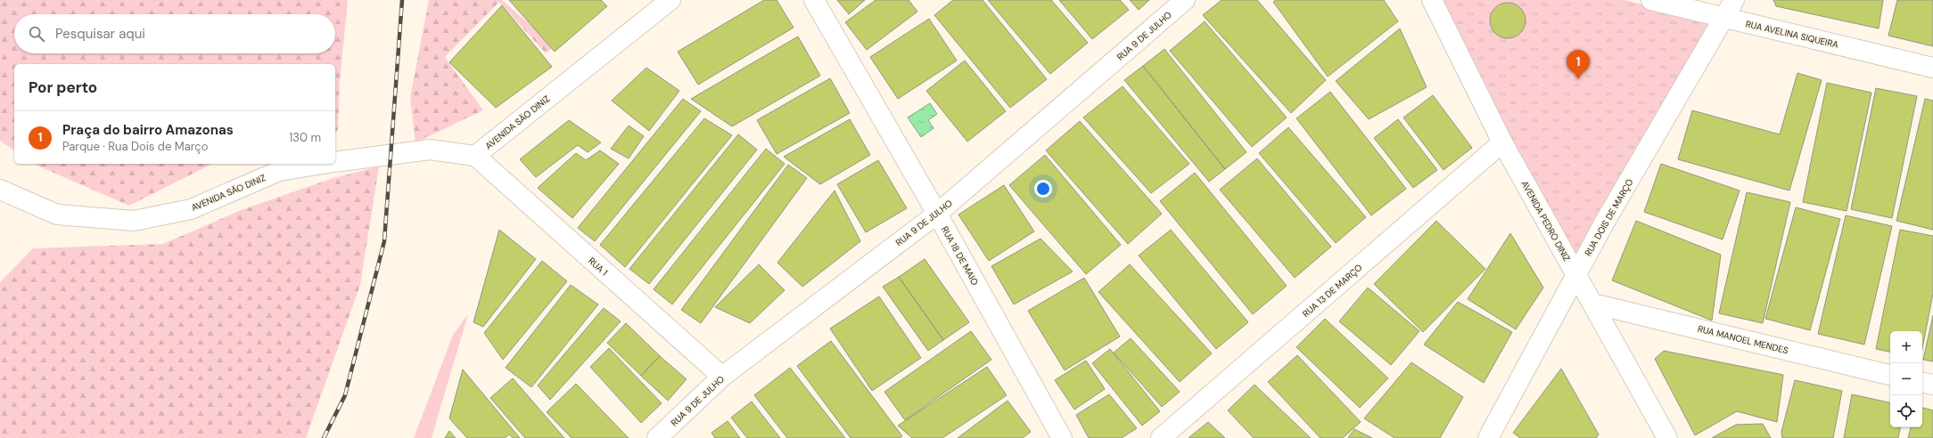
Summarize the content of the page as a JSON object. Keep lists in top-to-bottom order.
{
  "streets": {
    "street": [
      "RUA AVELINA SIQUEIRA",
      "RUA 9 DE JULHO",
      "AVENIDA SÃO DINIZ",
      "RUA DOIS DE MARÇO",
      "AVENIDA PEDRO DINIZ",
      "RUA 18 DE MAIO",
      "RUA 1",
      "RUA 13 DE MARÇO",
      "RUA MANOEL MENDES"
    ]
  },
  "crossings": [
    ["RUA AVELINA SIQUEIRA", "RUA DOIS DE MARÇO"],
    ["RUA 9 DE JULHO", "RUA 18 DE MAIO"],
    ["RUA 9 DE JULHO", "RUA 1"],
    ["AVENIDA SÃO DINIZ", "RUA 1"],
    ["RUA DOIS DE MARÇO", "AVENIDA PEDRO DINIZ"],
    ["AVENIDA PEDRO DINIZ", "RUA 13 DE MARÇO"],
    ["AVENIDA PEDRO DINIZ", "RUA MANOEL MENDES"]
  ],
  "page": {
    "search": "Pesquisar aqui",
    "pins": "1",
    "heading": "Por perto",
    "list": [
      {
        "mark": "1",
        "name": "Praça do bairro Amazonas",
        "note": "Parque · Rua Dois de Março",
        "value": "130 m"
      }
    ],
    "map_buttons": ["+", "−"]
  }
}
